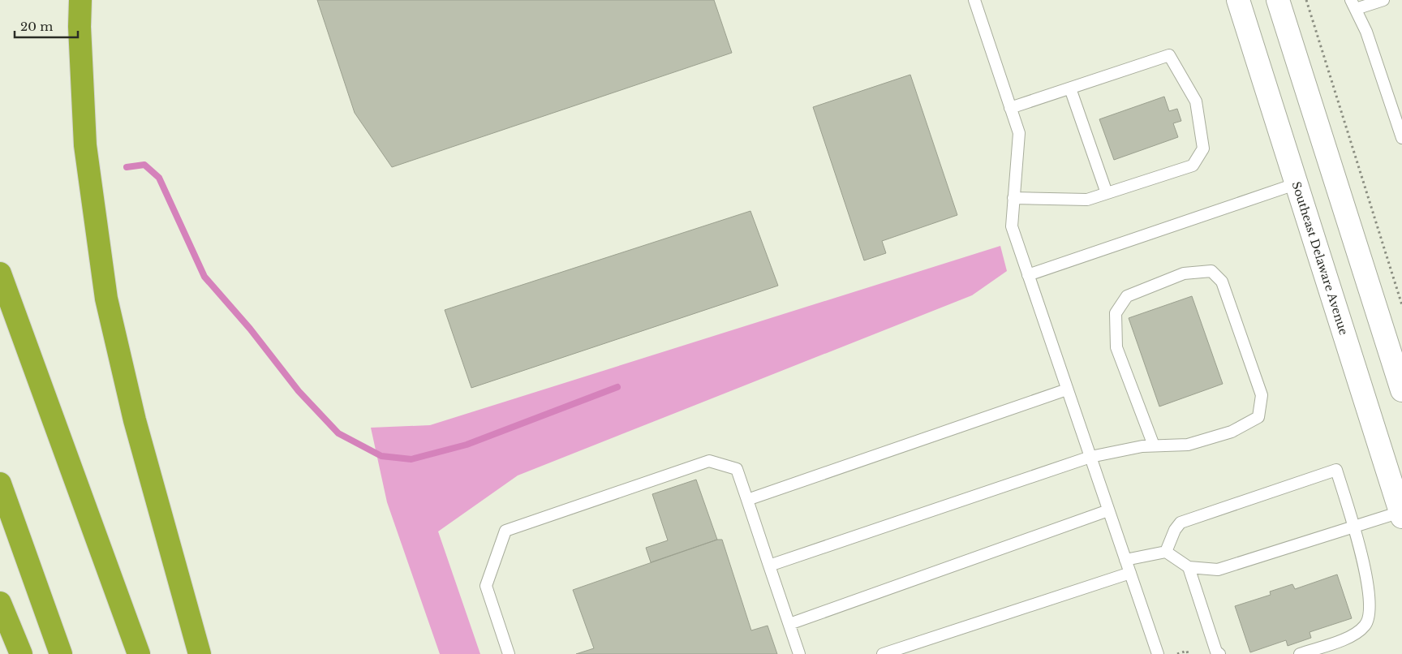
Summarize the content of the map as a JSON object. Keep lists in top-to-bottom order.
{
  "streets": {
    "main road": ["Southeast Delaware Avenue"]
  },
  "scale_bar": "20 m"
}
